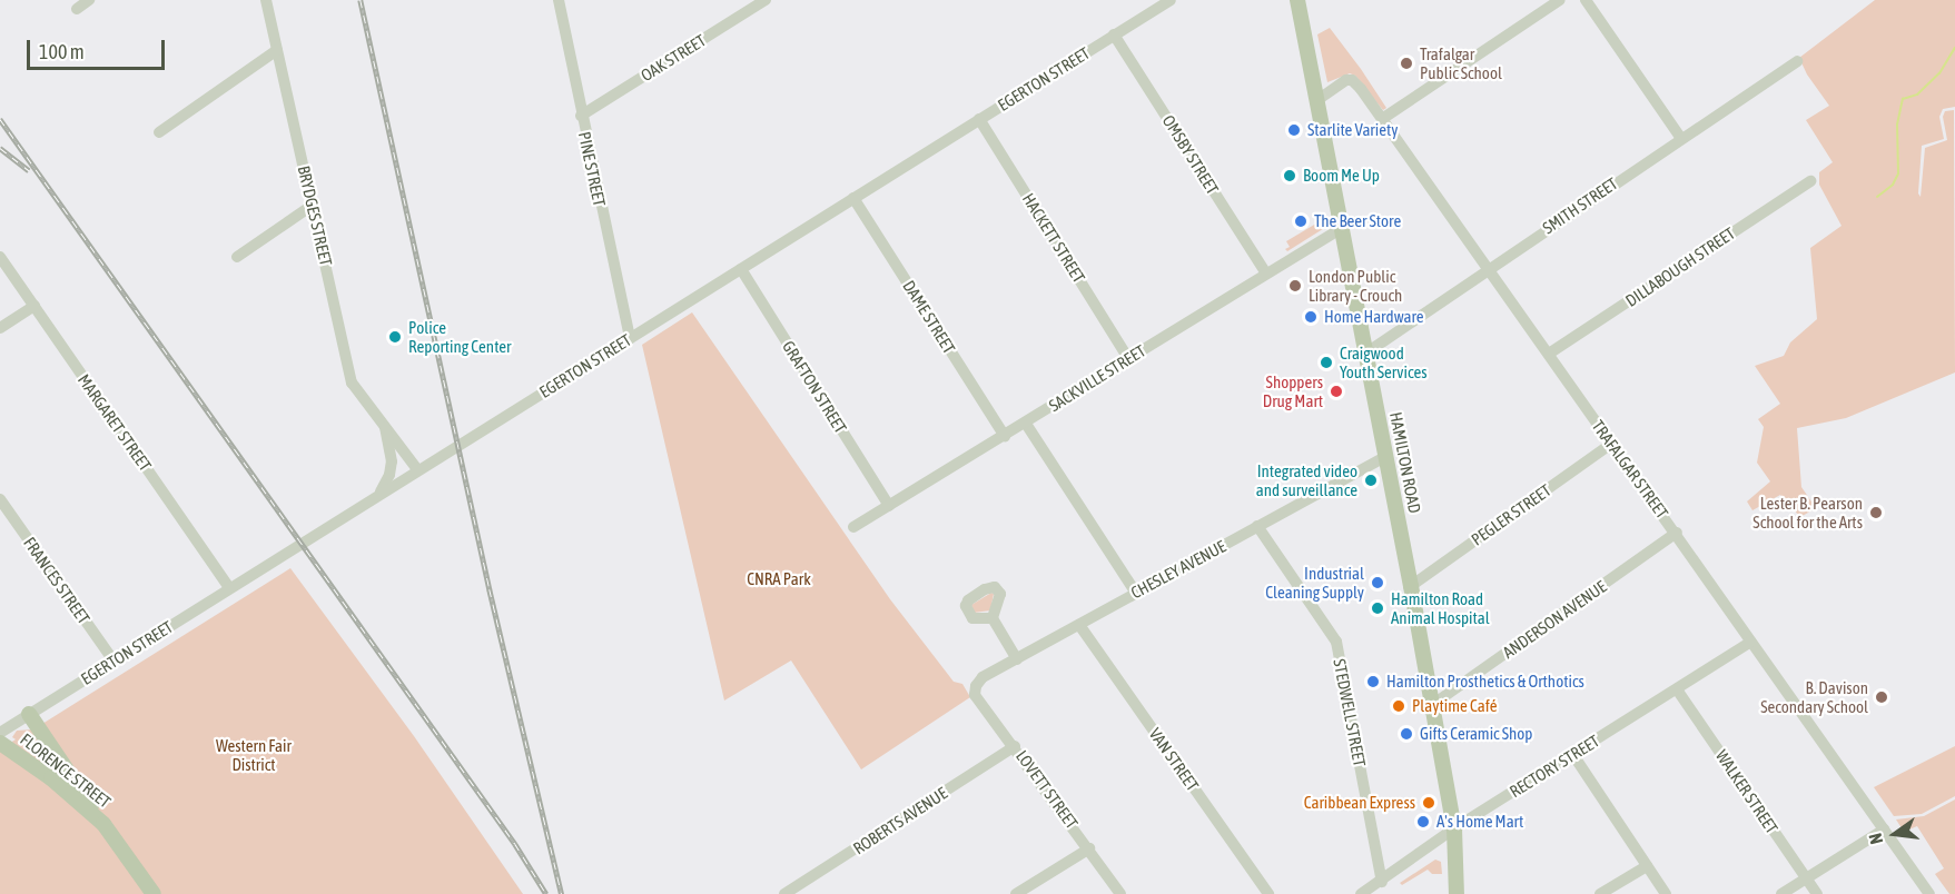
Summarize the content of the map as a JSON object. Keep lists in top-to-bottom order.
{
  "streets": {
    "main road": ["HAMILTON ROAD", "FLORENCE STREET"],
    "street": [
      "OAK STREET",
      "EGERTON STREET",
      "OMSBY STREET",
      "PINE STREET",
      "SMITH STREET",
      "BRYDGES STREET",
      "HACKETT STREET",
      "DILLABOUGH STREET",
      "DAME STREET",
      "SACKVILLE STREET",
      "GRAFTON STREET",
      "MARGARET STREET",
      "TRAFALGAR STREET",
      "PEGLER STREET",
      "CHESLEY AVENUE",
      "FRANCES STREET",
      "ANDERSON AVENUE",
      "STEDWELL STREET",
      "VAN STREET",
      "RECTORY STREET",
      "LOVETT STREET",
      "WALKER STREET",
      "ROBERTS AVENUE"
    ]
  },
  "crossings": [
    ["OAK STREET", "PINE STREET"],
    ["EGERTON STREET", "OMSBY STREET"],
    ["EGERTON STREET", "PINE STREET"],
    ["EGERTON STREET", "BRYDGES STREET"],
    ["EGERTON STREET", "HACKETT STREET"],
    ["EGERTON STREET", "DAME STREET"],
    ["EGERTON STREET", "GRAFTON STREET"],
    ["EGERTON STREET", "MARGARET STREET"],
    ["EGERTON STREET", "FRANCES STREET"],
    ["OMSBY STREET", "SACKVILLE STREET"],
    ["SMITH STREET", "HAMILTON ROAD"],
    ["SMITH STREET", "TRAFALGAR STREET"],
    ["HACKETT STREET", "SACKVILLE STREET"],
    ["DILLABOUGH STREET", "TRAFALGAR STREET"],
    ["DAME STREET", "SACKVILLE STREET"],
    ["SACKVILLE STREET", "GRAFTON STREET"],
    ["SACKVILLE STREET", "HAMILTON ROAD"],
    ["HAMILTON ROAD", "TRAFALGAR STREET"],
    ["HAMILTON ROAD", "PEGLER STREET"],
    ["HAMILTON ROAD", "CHESLEY AVENUE"],
    ["HAMILTON ROAD", "ANDERSON AVENUE"],
    ["HAMILTON ROAD", "RECTORY STREET"],
    ["TRAFALGAR STREET", "PEGLER STREET"],
    ["TRAFALGAR STREET", "ANDERSON AVENUE"],
    ["TRAFALGAR STREET", "RECTORY STREET"],
    ["CHESLEY AVENUE", "STEDWELL STREET"],
    ["CHESLEY AVENUE", "VAN STREET"],
    ["CHESLEY AVENUE", "LOVETT STREET"],
    ["STEDWELL STREET", "RECTORY STREET"],
    ["RECTORY STREET", "WALKER STREET"],
    ["LOVETT STREET", "ROBERTS AVENUE"]
  ],
  "parks": ["CNRA Park", "Western Fair District"],
  "places": [
    "Trafalgar Public School",
    "Starlite Variety",
    "Boom Me Up",
    "The Beer Store",
    "London Public Library - Crouch",
    "Home Hardware",
    "Police Reporting Center",
    "Craigwood Youth Services",
    "Shoppers Drug Mart",
    "Integrated video and surveillance",
    "Lester B. Pearson School for the Arts",
    "Industrial Cleaning Supply",
    "Hamilton Road Animal Hospital",
    "Hamilton Prosthetics & Orthotics",
    "B. Davison Secondary School",
    "Playtime Café",
    "Gifts Ceramic Shop",
    "Caribbean Express",
    "A's Home Mart"
  ],
  "scale_bar": "100 m",
  "north": "left"
}
